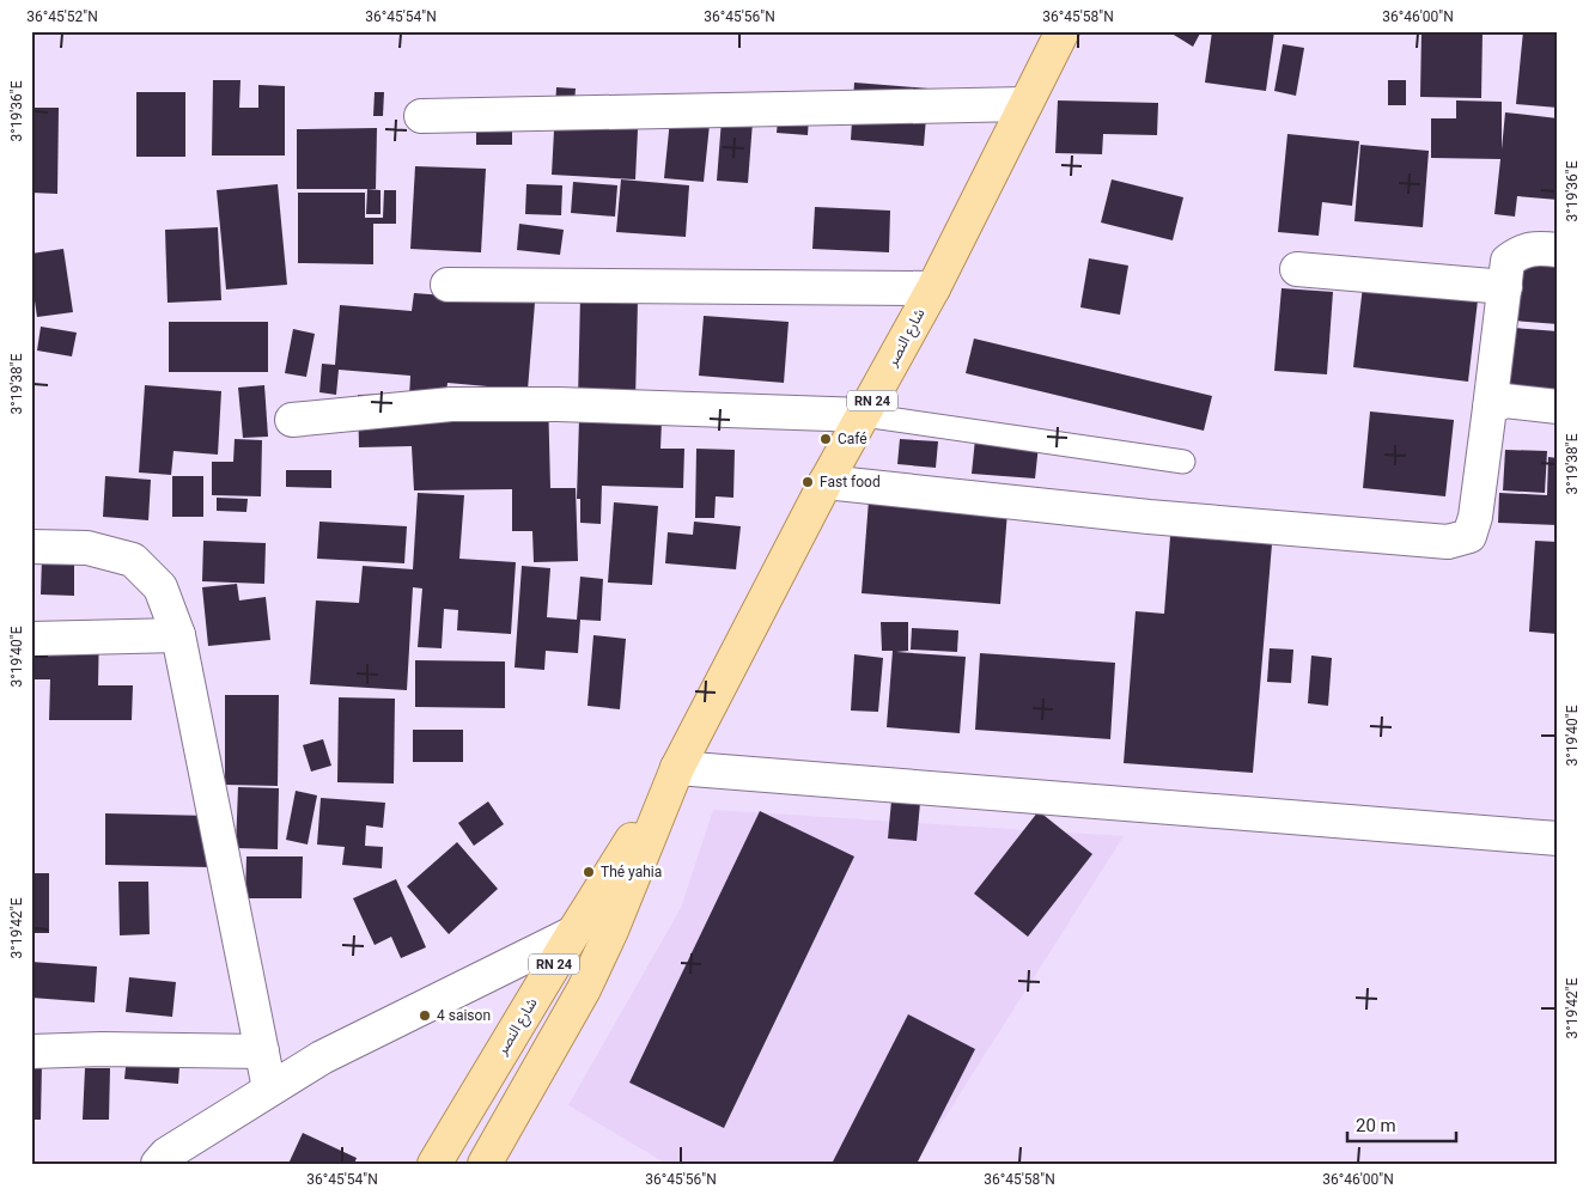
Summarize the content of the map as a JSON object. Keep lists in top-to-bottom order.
{
  "streets": {
    "main road": ["شارع النصر", "RN 24"]
  },
  "places": [
    "Café",
    "Fast food",
    "Thé yahia",
    "4 saison"
  ],
  "scale_bar": "20 m",
  "coordinates": [
    "36°45'52\"N",
    "36°45'54\"N",
    "36°45'56\"N",
    "36°45'58\"N",
    "36°46'00\"N",
    "3°19'36\"E",
    "3°19'38\"E",
    "3°19'40\"E",
    "3°19'42\"E"
  ]
}
